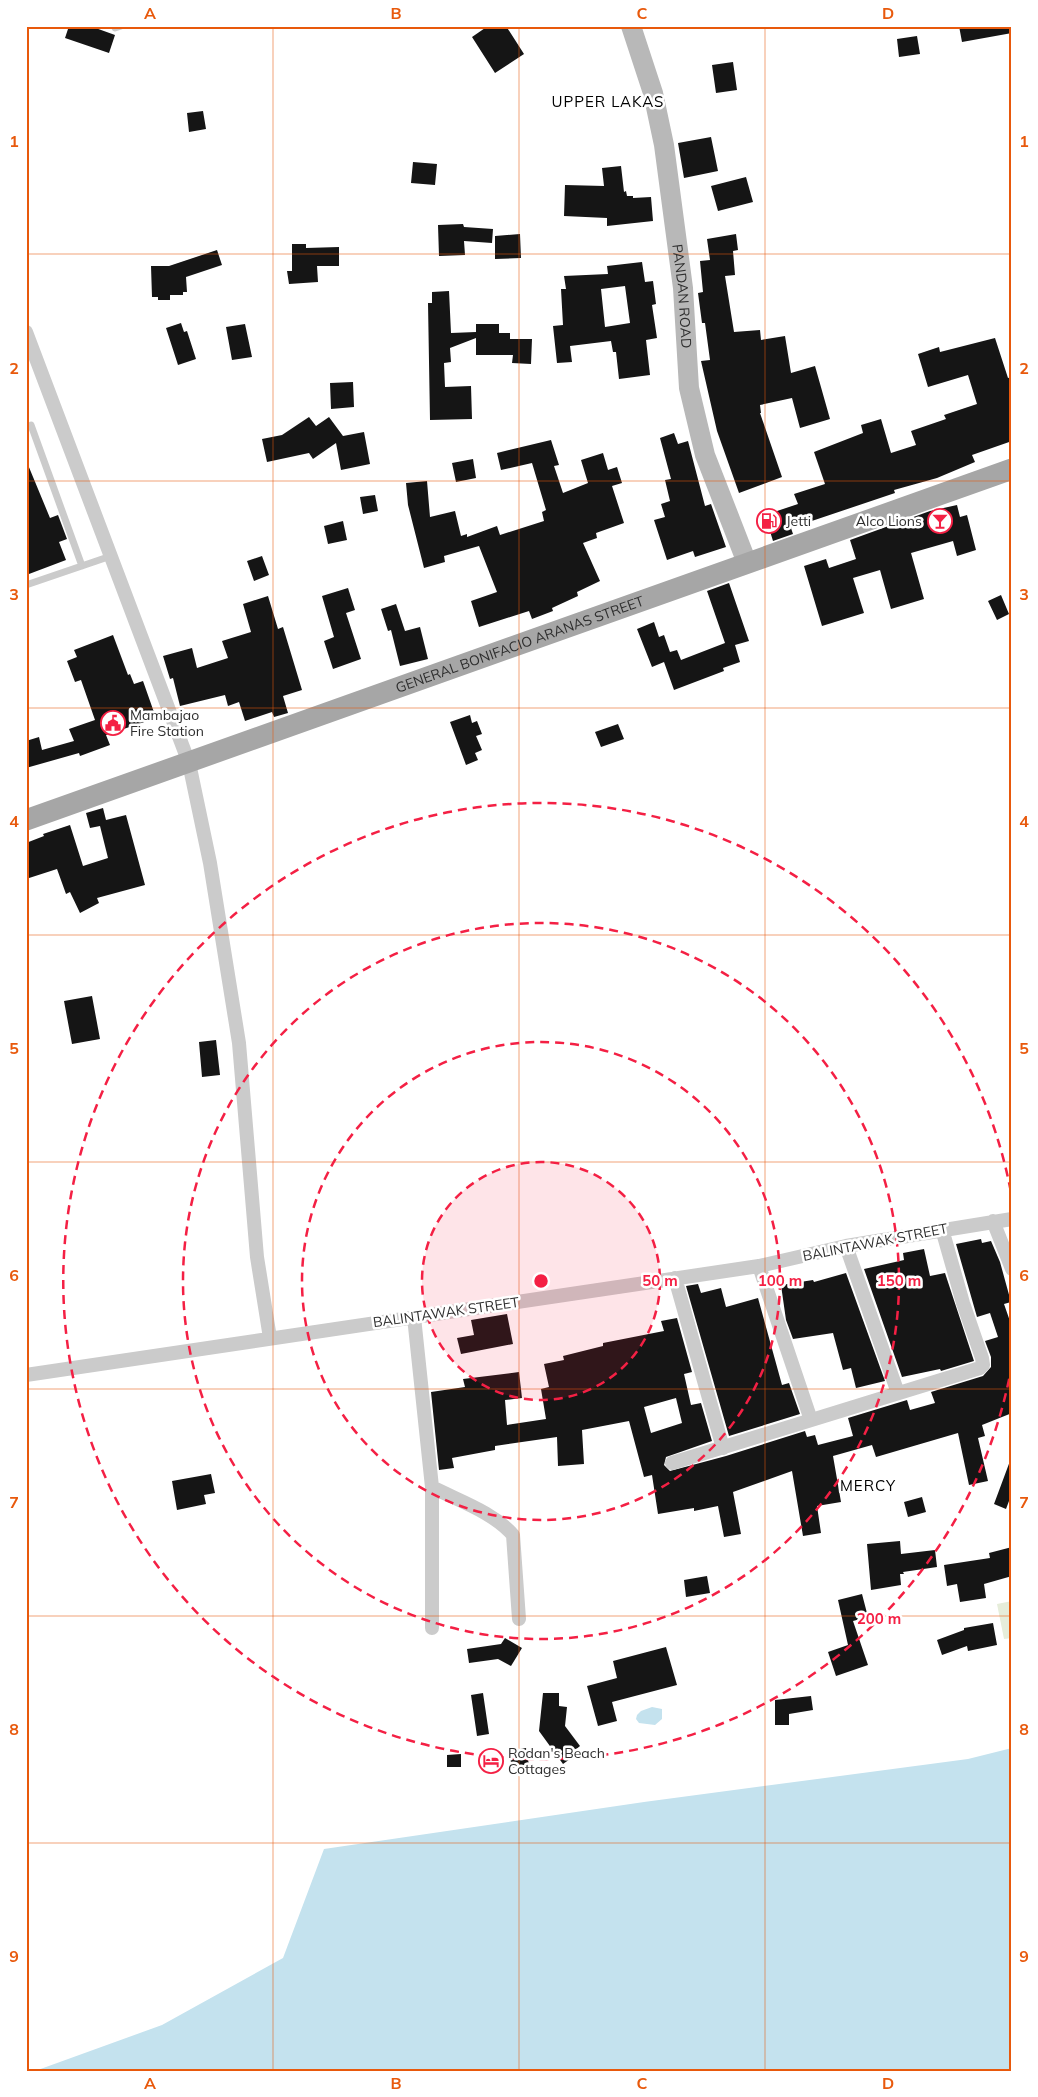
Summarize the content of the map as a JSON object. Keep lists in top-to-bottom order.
{
  "streets": {
    "main road": ["GENERAL BONIFACIO ARANAS STREET"],
    "street": ["PANDAN ROAD", "BALINTAWAK STREET"]
  },
  "crossings": [
    ["PANDAN ROAD", "GENERAL BONIFACIO ARANAS STREET"]
  ],
  "districts": ["UPPER LAKAS", "MERCY"],
  "places": {
    "fuel station": ["Jetti"],
    "bar": ["Alco Lions"],
    "public building": ["Mambajao Fire Station"],
    "hotel": ["Rodan's Beach Cottages"]
  },
  "grid": {
    "columns": [
      "A",
      "B",
      "C",
      "D"
    ],
    "rows": [
      "1",
      "2",
      "3",
      "4",
      "5",
      "6",
      "7",
      "8",
      "9"
    ]
  },
  "rings": [
    "50 m",
    "100 m",
    "150 m",
    "200 m"
  ]
}
